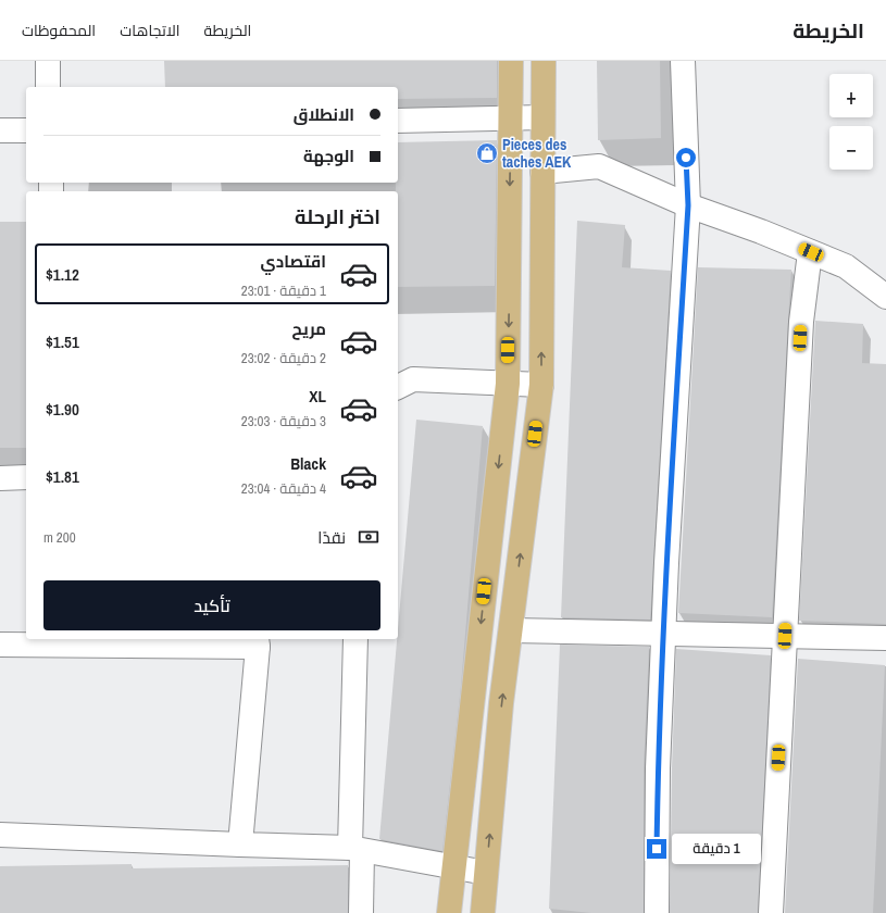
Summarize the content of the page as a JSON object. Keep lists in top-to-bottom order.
{
  "places": {
    "shop": ["Pieces des taches AEK"]
  },
  "page": {
    "header": "الخريطة",
    "nav": ["الخريطة", "الاتجاهات", "المحفوظات"],
    "map_buttons": ["+", "−"],
    "banner": ["الانطلاق", "الوجهة"],
    "heading": "اختر الرحلة",
    "list": [
      {
        "name": "اقتصادي",
        "note": "1 دقيقة · 23:01",
        "value": "$1.12"
      },
      {
        "name": "مريح",
        "note": "2 دقيقة · 23:02",
        "value": "$1.51"
      },
      {
        "name": "XL",
        "note": "3 دقيقة · 23:03",
        "value": "$1.90"
      },
      {
        "name": "Black",
        "note": "4 دقيقة · 23:04",
        "value": "$1.81"
      }
    ],
    "pay": ["نقدًا", "200 m"],
    "buttons": "تأكيد",
    "bubble": "1 دقيقة"
  }
}
